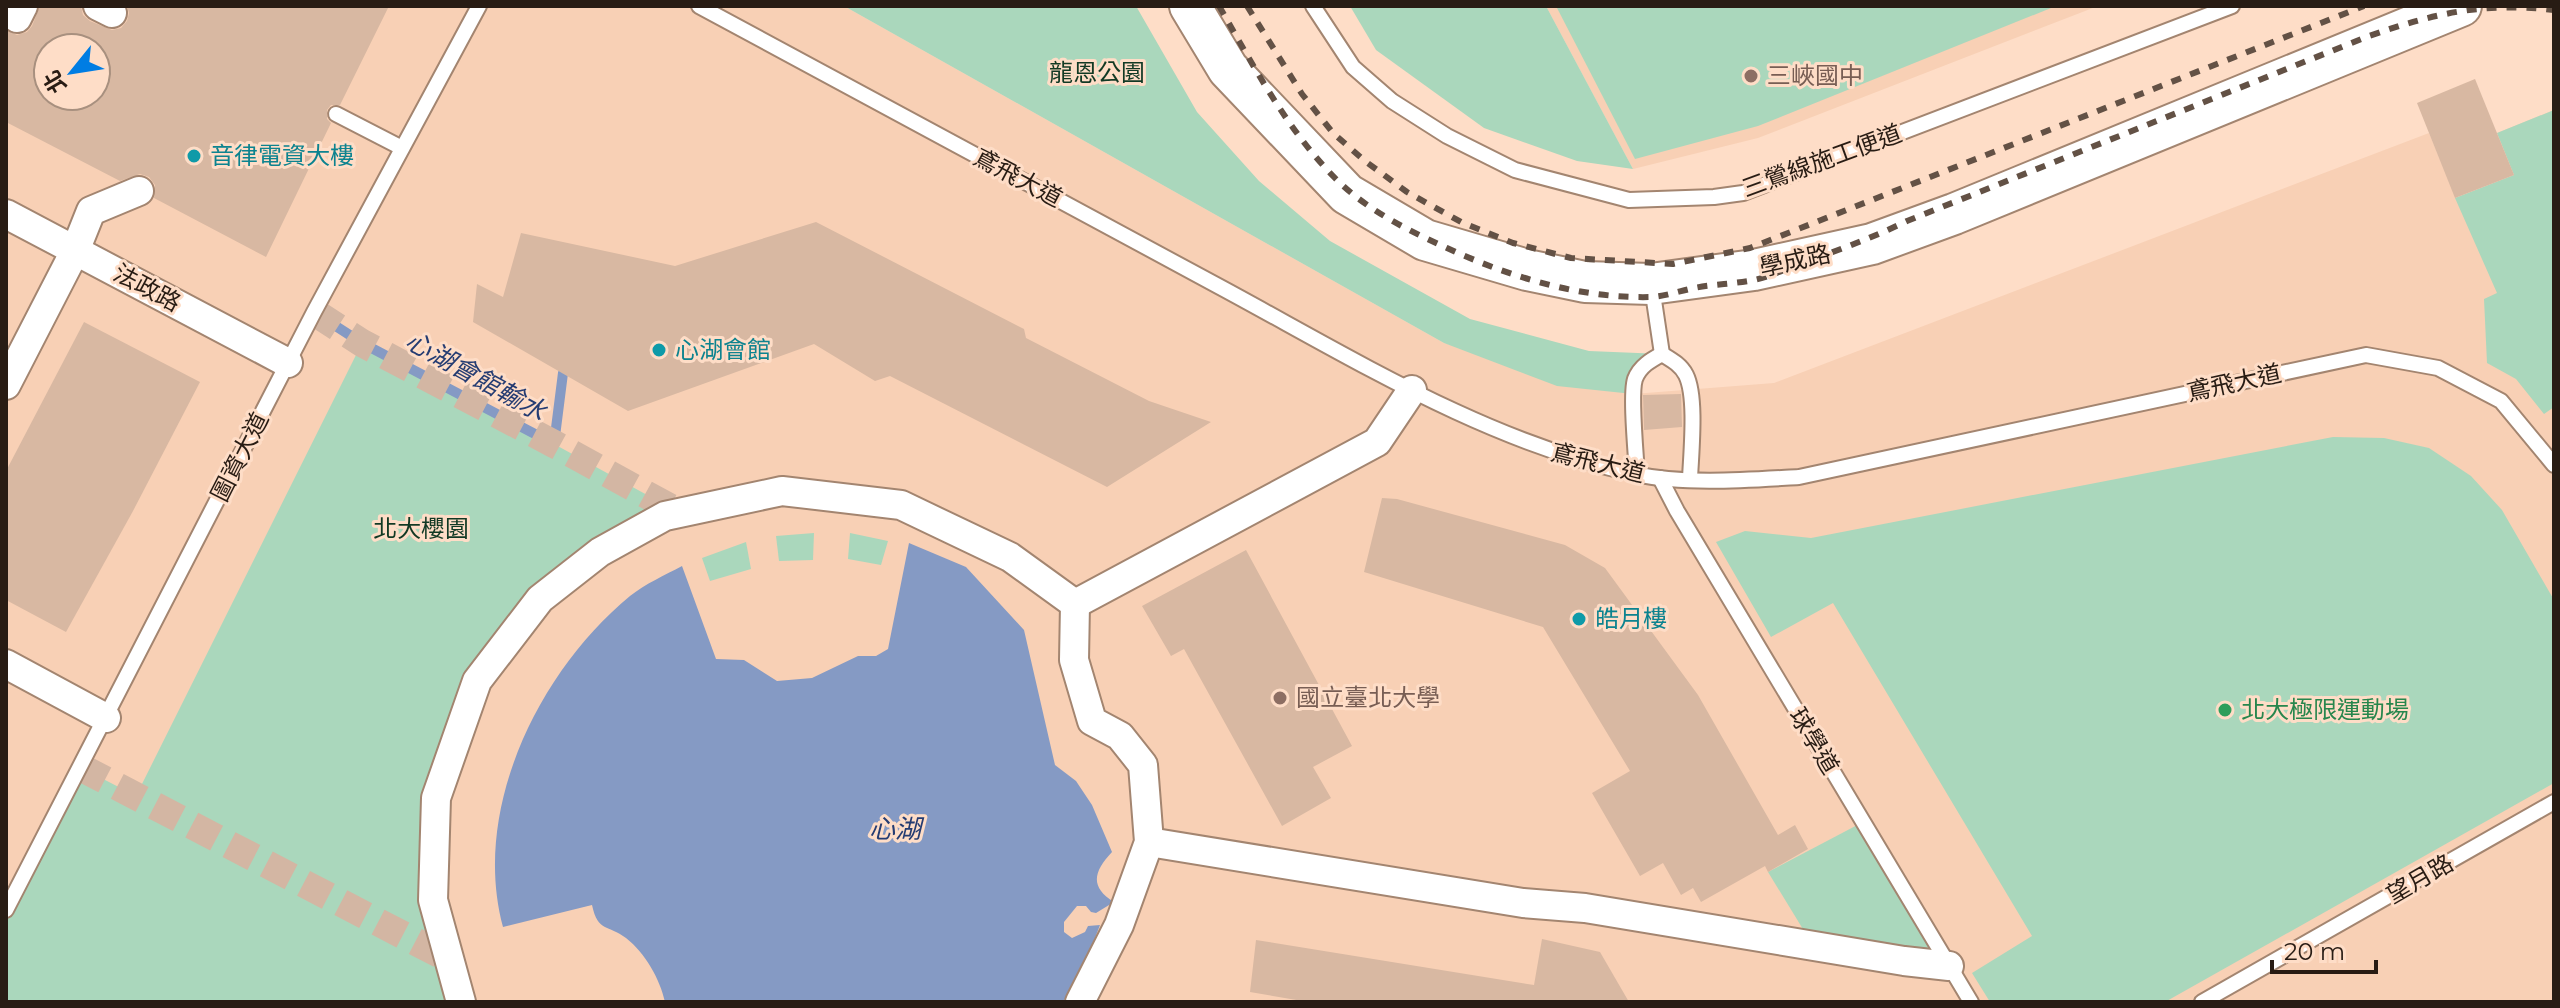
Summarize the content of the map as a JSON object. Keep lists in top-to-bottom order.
{
  "streets": {
    "street": ["學成路", "法政路"],
    "lane": [
      "三鶯線施工便道",
      "鳶飛大道",
      "圖資大道",
      "球學道",
      "望月路"
    ]
  },
  "crossings": [
    ["鳶飛大道", "球學道"],
    ["法政路", "圖資大道"]
  ],
  "water": ["心湖會館輸水", "心湖"],
  "parks": ["龍恩公園", "北大櫻園"],
  "places": [
    "三峽國中",
    "音律電資大樓",
    "心湖會館",
    "皓月樓",
    "國立臺北大學",
    "北大極限運動場"
  ],
  "scale_bar": "20 m",
  "north": "bottom left"
}
